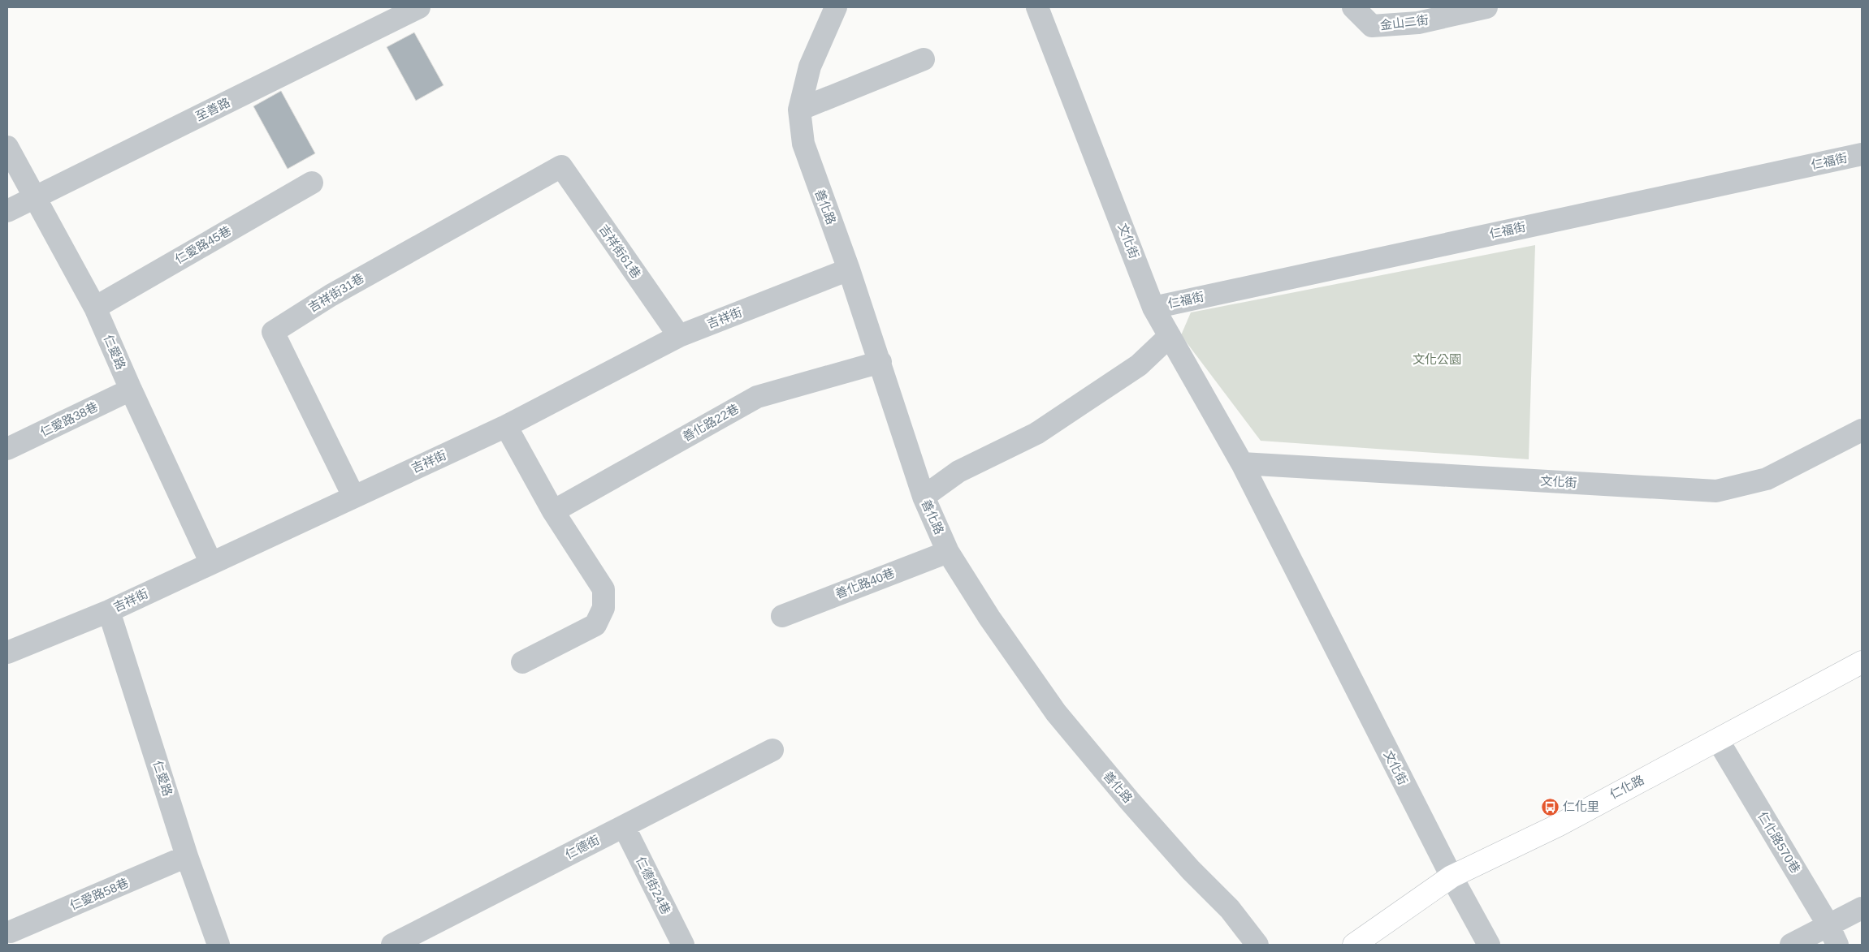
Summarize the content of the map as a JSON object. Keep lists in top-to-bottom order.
{
  "streets": {
    "main road": ["仁化路"],
    "street": [
      "金山二街",
      "至善路",
      "仁福街",
      "善化路",
      "文化街",
      "仁愛路45巷",
      "吉祥街61巷",
      "吉祥街31巷",
      "吉祥街",
      "仁愛路",
      "仁愛路38巷",
      "善化路22巷",
      "善化路40巷",
      "仁化路570巷",
      "仁德街",
      "仁德街24巷",
      "仁愛路58巷"
    ]
  },
  "crossings": [
    ["至善路", "仁愛路"],
    ["仁福街", "文化街"],
    ["善化路", "吉祥街"],
    ["善化路", "善化路22巷"],
    ["善化路", "善化路40巷"],
    ["文化街", "仁化路"],
    ["仁愛路45巷", "仁愛路"],
    ["吉祥街61巷", "吉祥街31巷"],
    ["吉祥街61巷", "吉祥街"],
    ["吉祥街31巷", "吉祥街"],
    ["吉祥街", "仁愛路"],
    ["仁愛路", "仁愛路38巷"],
    ["仁愛路", "仁愛路58巷"],
    ["仁化路", "仁化路570巷"],
    ["仁德街", "仁德街24巷"]
  ],
  "parks": ["文化公園"],
  "places": {
    "bus stop": ["仁化里"]
  }
}
